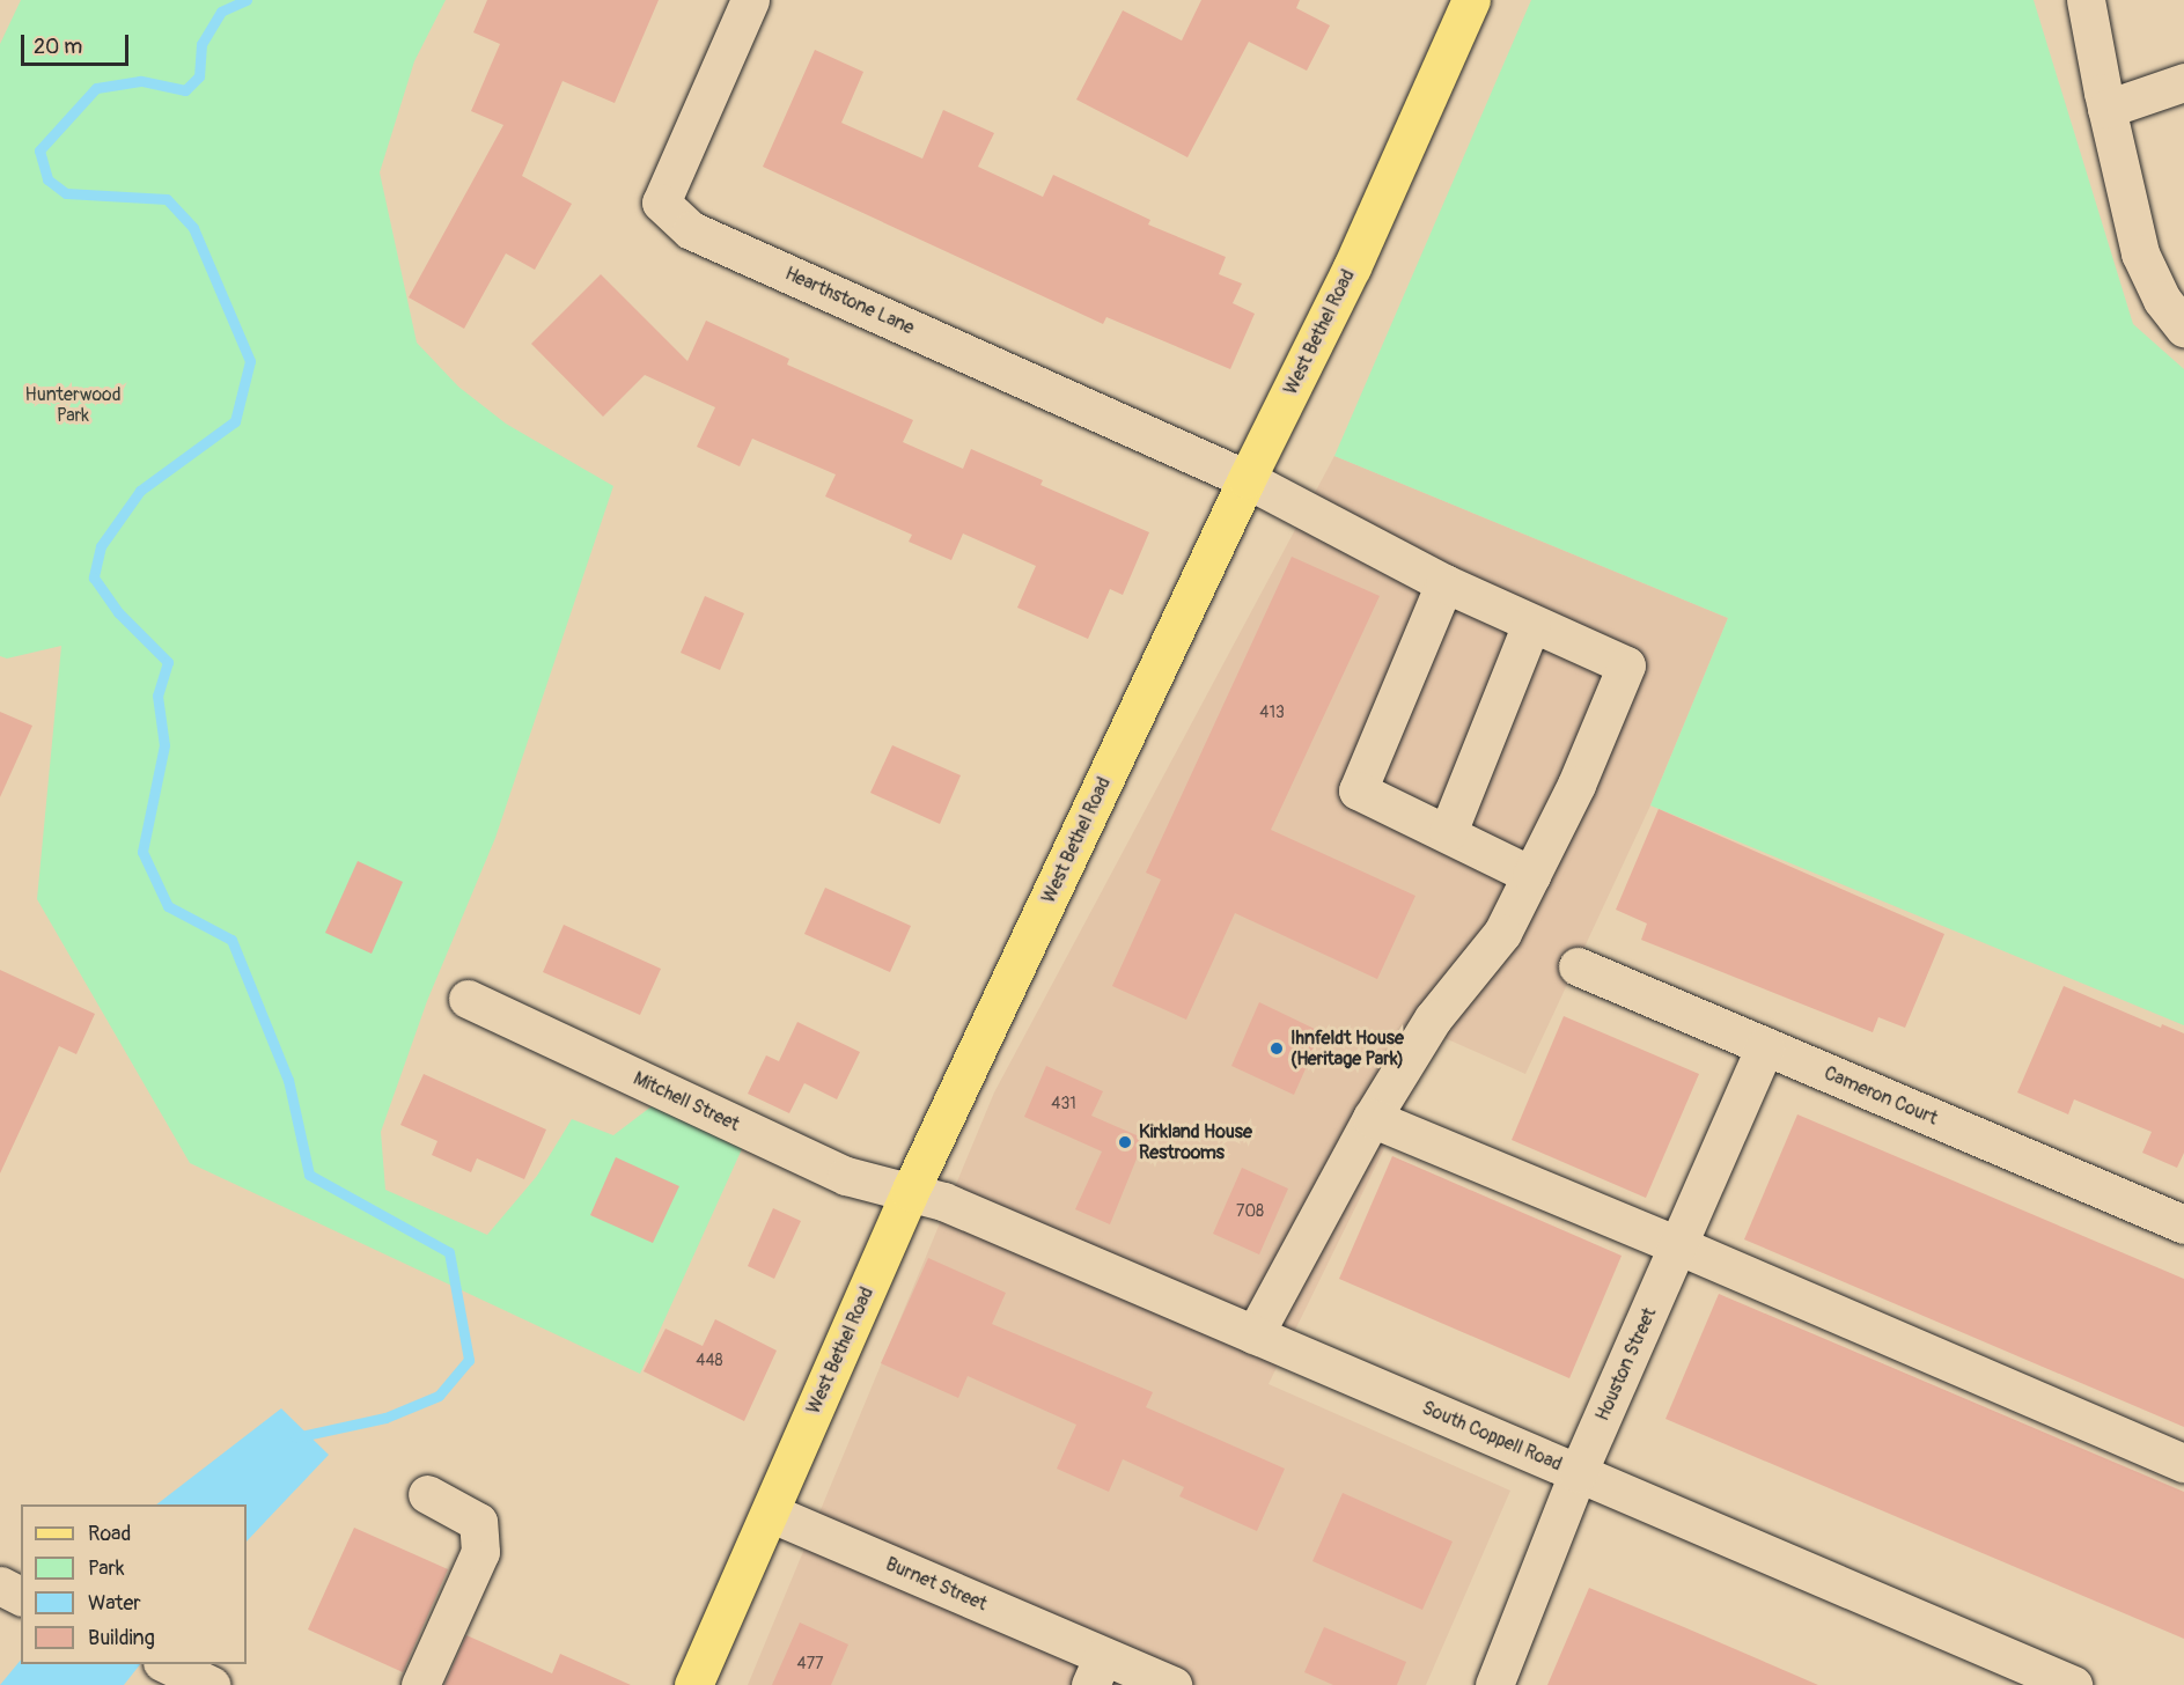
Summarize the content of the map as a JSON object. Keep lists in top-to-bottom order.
{
  "streets": {
    "main road": ["West Bethel Road"],
    "street": [
      "Hearthstone Lane",
      "Cameron Court",
      "Mitchell Street",
      "Houston Street",
      "South Coppell Road",
      "Burnet Street"
    ]
  },
  "crossings": [
    ["Hearthstone Lane", "West Bethel Road"],
    ["West Bethel Road", "Mitchell Street"],
    ["West Bethel Road", "South Coppell Road"],
    ["West Bethel Road", "Burnet Street"],
    ["Cameron Court", "Houston Street"],
    ["Mitchell Street", "South Coppell Road"],
    ["Houston Street", "South Coppell Road"]
  ],
  "parks": ["Hunterwood Park"],
  "places": ["Ihnfeldt House (Heritage Park)", "Kirkland House Restrooms"],
  "house_numbers": [
    "413",
    "431",
    "708",
    "448",
    "477"
  ],
  "legend": [
    "Road",
    "Park",
    "Water",
    "Building"
  ],
  "scale_bar": "20 m"
}
